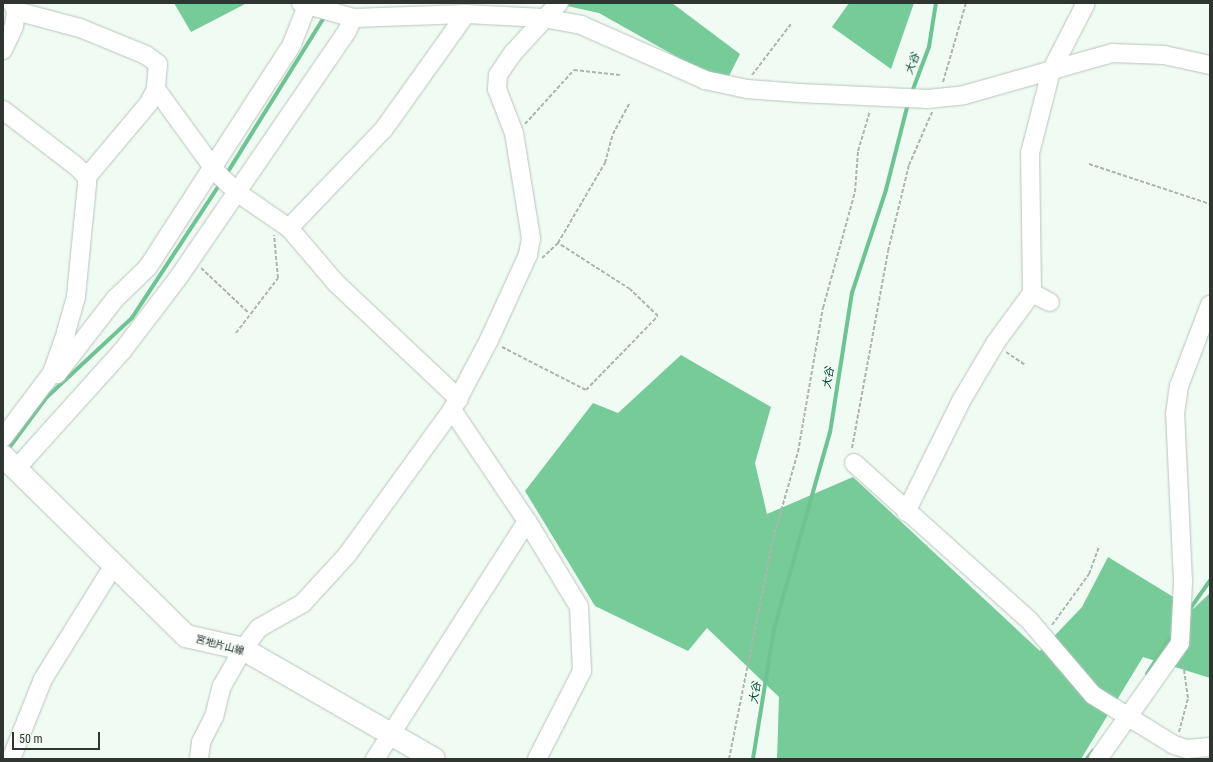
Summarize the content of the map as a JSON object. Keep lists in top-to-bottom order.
{
  "streets": {
    "main road": ["宮地片山線"]
  },
  "water": ["大谷"],
  "scale_bar": "50 m"
}
